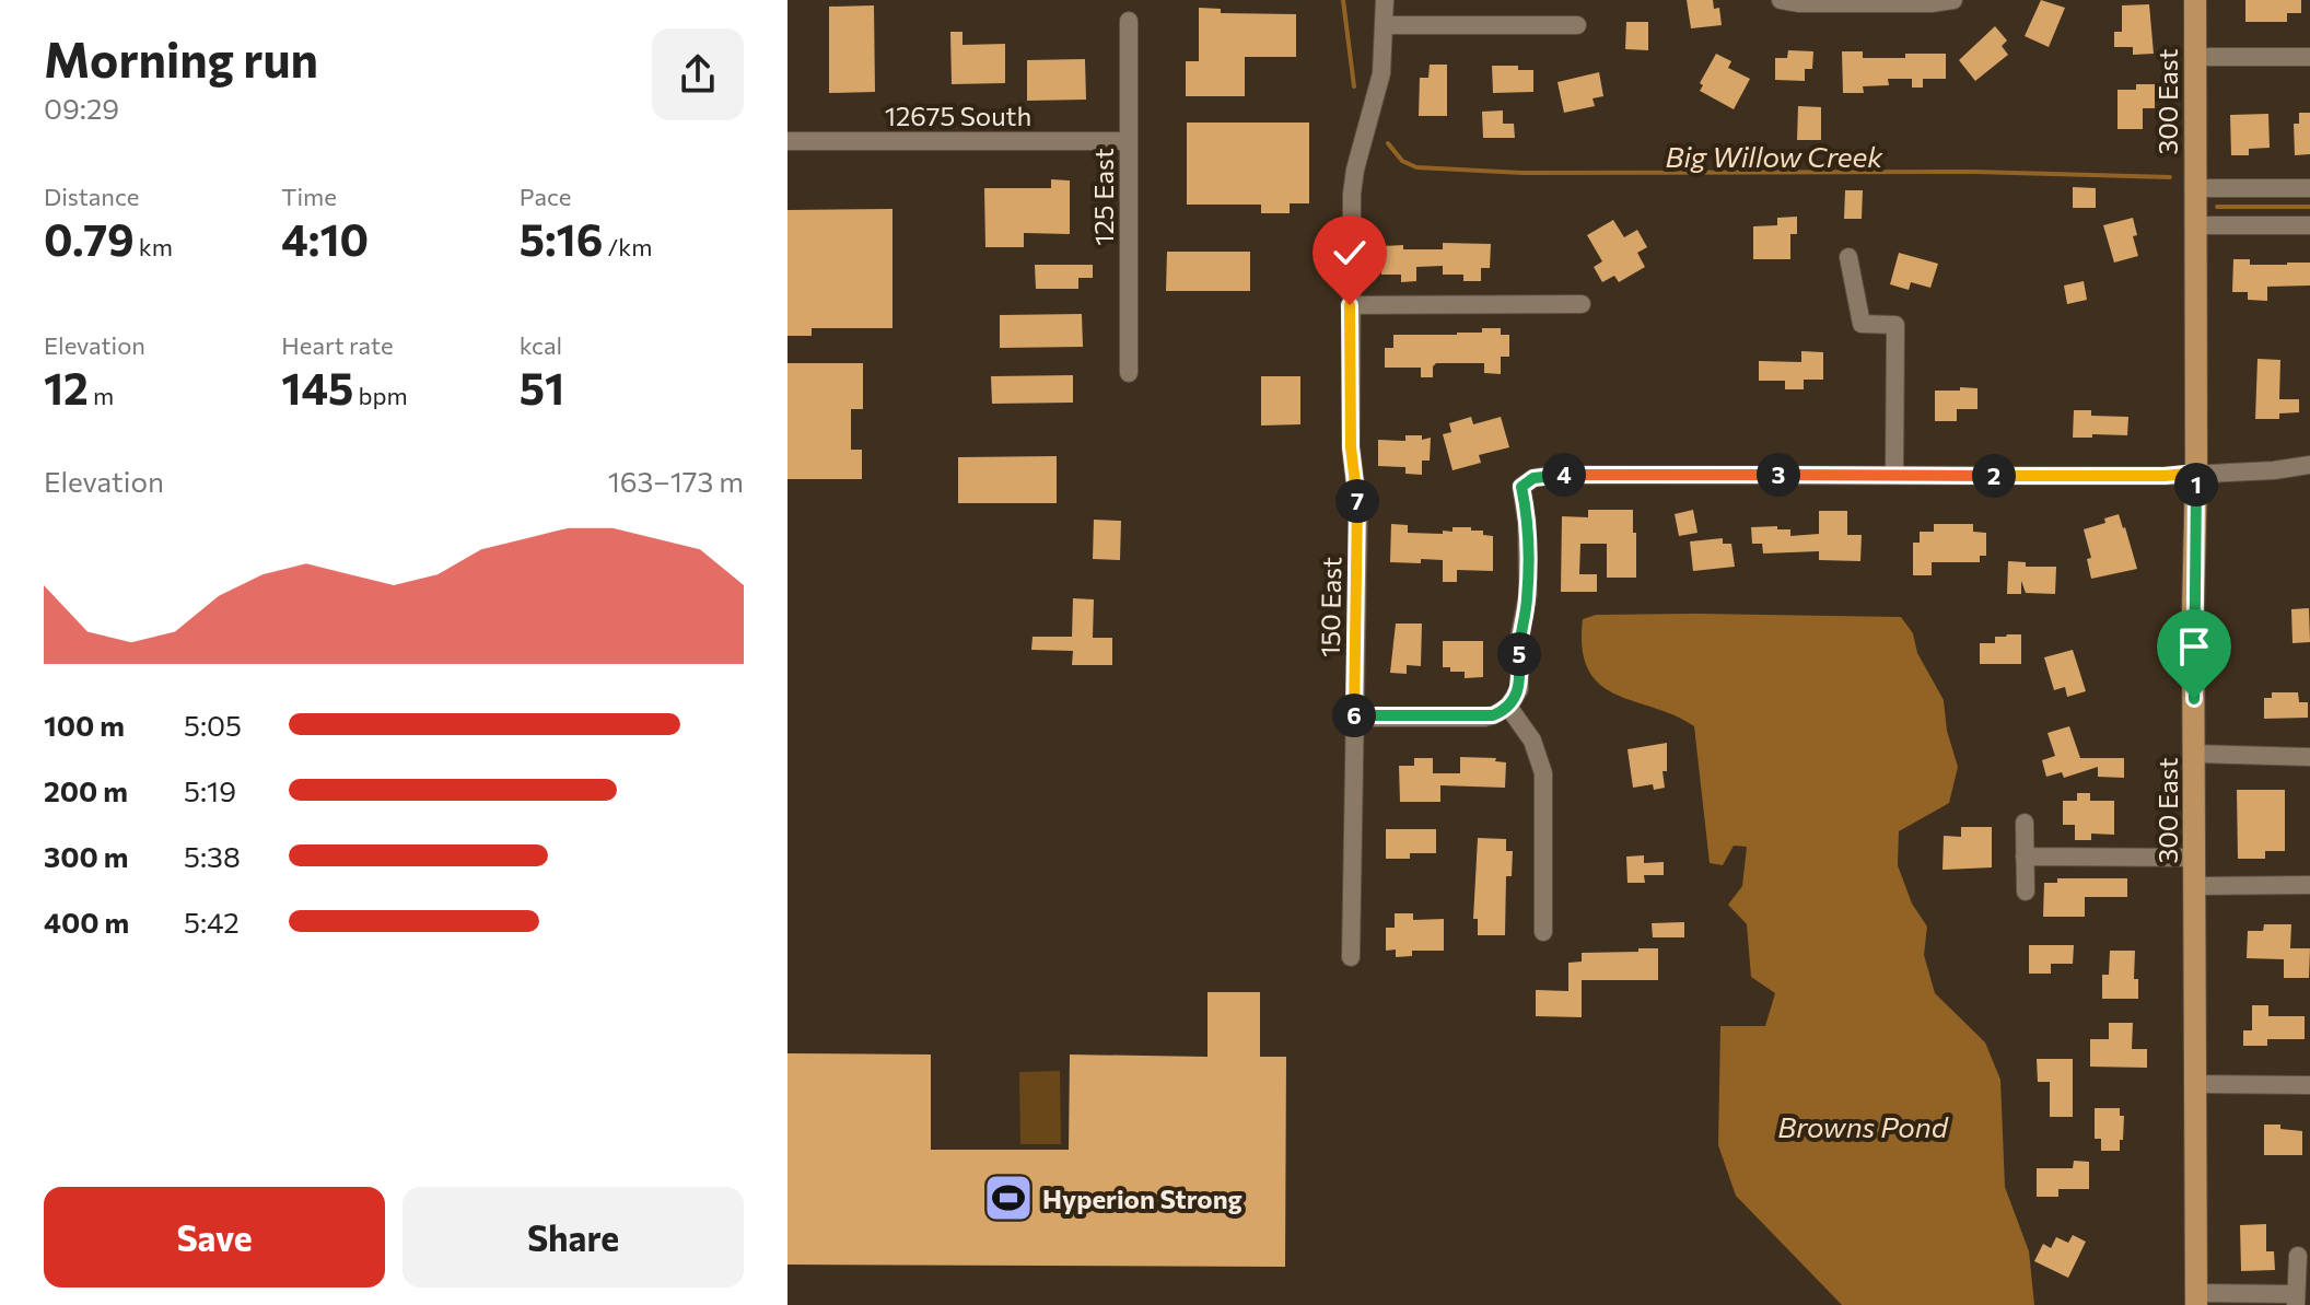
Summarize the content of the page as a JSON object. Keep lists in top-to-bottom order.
{
  "streets": {
    "main road": ["300 East"],
    "street": ["12675 South", "125 East", "150 East"]
  },
  "crossings": [
    ["12675 South", "125 East"]
  ],
  "water": ["Big Willow Creek", "Browns Pond"],
  "places": {
    "sports": ["Hyperion Strong"]
  },
  "page": {
    "heading": ["Morning run", "09:29"],
    "stats": [
      ["Distance", "0.79 km"],
      ["Time", "4:10"],
      ["Pace", "5:16 /km"],
      ["Elevation", "12 m"],
      ["Heart rate", "145 bpm"],
      ["kcal", "51"]
    ],
    "chart": ["Elevation", "163–173 m"],
    "pins": [
      "3",
      "4",
      "2",
      "1",
      "7",
      "5",
      "6"
    ],
    "list": [
      {
        "name": "100 m",
        "note": "5:05"
      },
      {
        "name": "200 m",
        "note": "5:19"
      },
      {
        "name": "300 m",
        "note": "5:38"
      },
      {
        "name": "400 m",
        "note": "5:42"
      }
    ],
    "buttons": ["Save", "Share"]
  }
}
